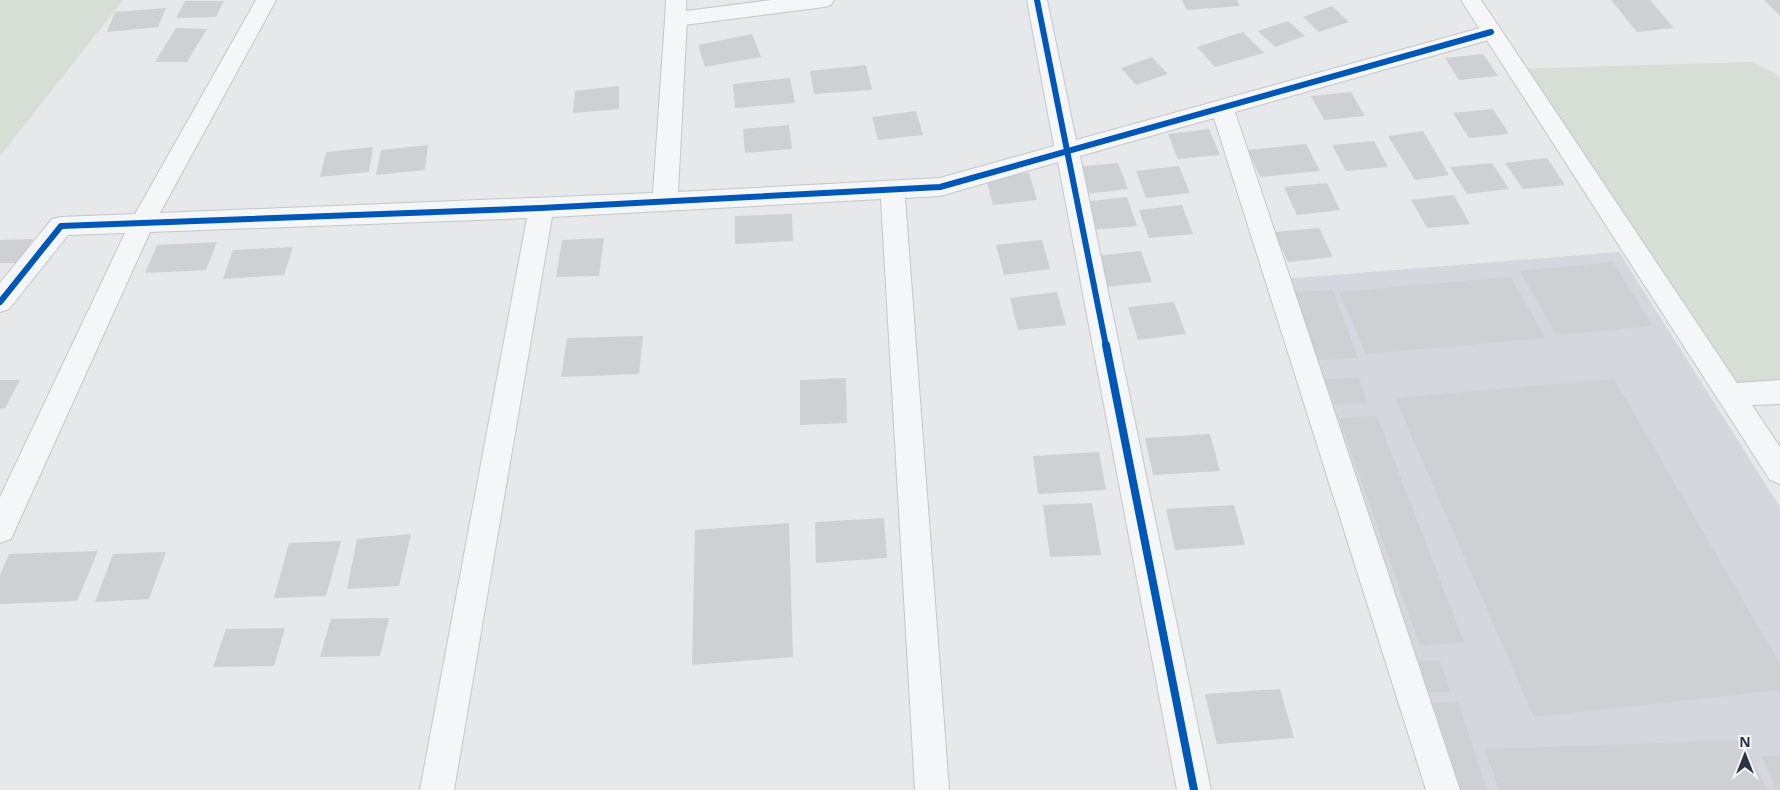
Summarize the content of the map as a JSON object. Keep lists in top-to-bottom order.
{
  "north": "top"
}
